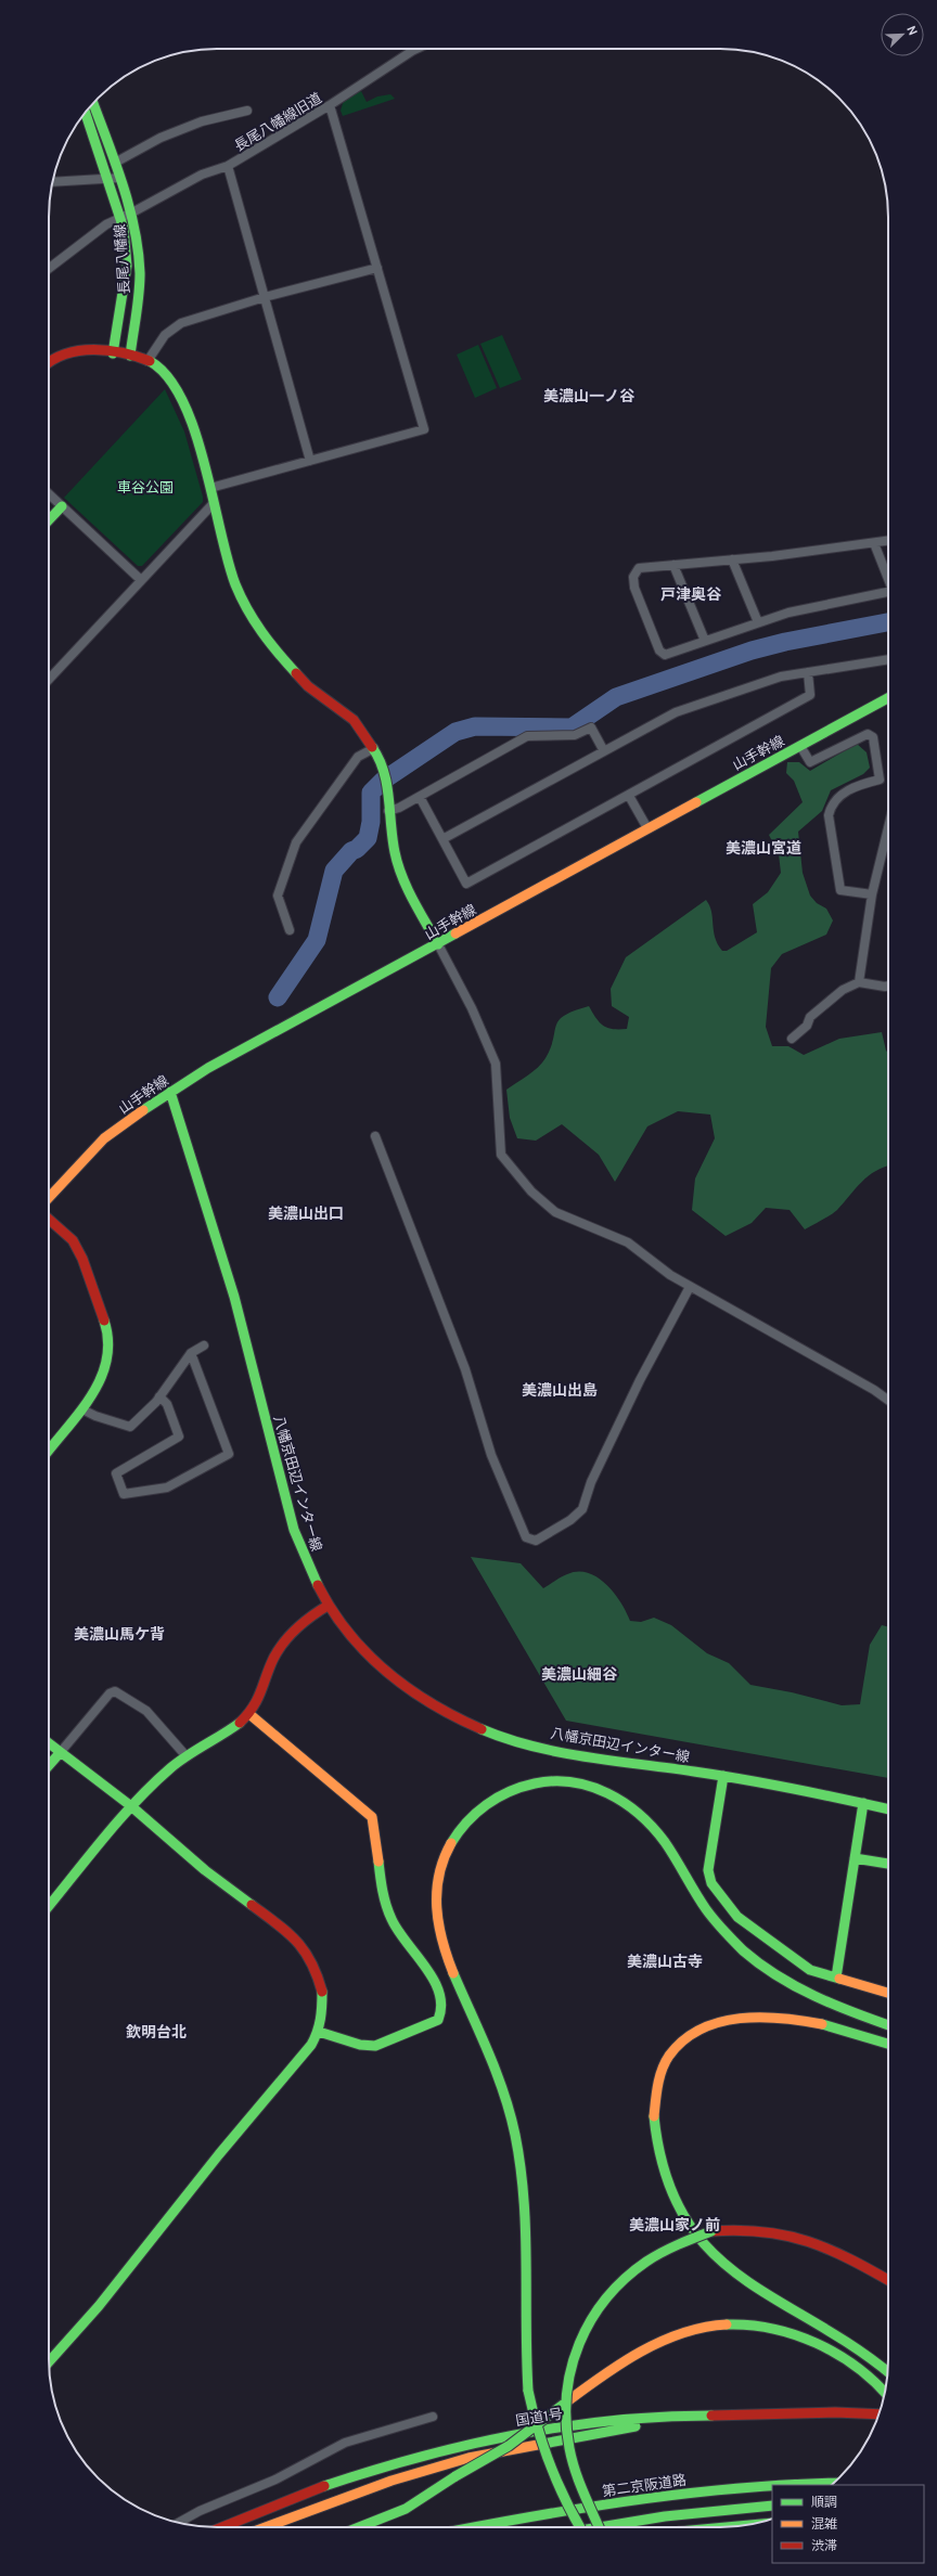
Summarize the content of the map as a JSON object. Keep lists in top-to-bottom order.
{
  "streets": {
    "main road": [
      "長尾八幡線",
      "山手幹線",
      "八幡京田辺インター線",
      "国道1号",
      "第二京阪道路"
    ],
    "street": ["長尾八幡線旧道"]
  },
  "crossings": [
    ["長尾八幡線旧道", "長尾八幡線"],
    ["山手幹線", "八幡京田辺インター線"]
  ],
  "districts": [
    "美濃山一ノ谷",
    "戸津奥谷",
    "美濃山宮道",
    "美濃山出口",
    "美濃山出島",
    "美濃山馬ケ背",
    "美濃山細谷",
    "美濃山古寺",
    "欽明台北",
    "美濃山家ノ前"
  ],
  "parks": ["車谷公園"],
  "legend": ["順調", "混雑", "渋滞"],
  "north": "top right"
}
